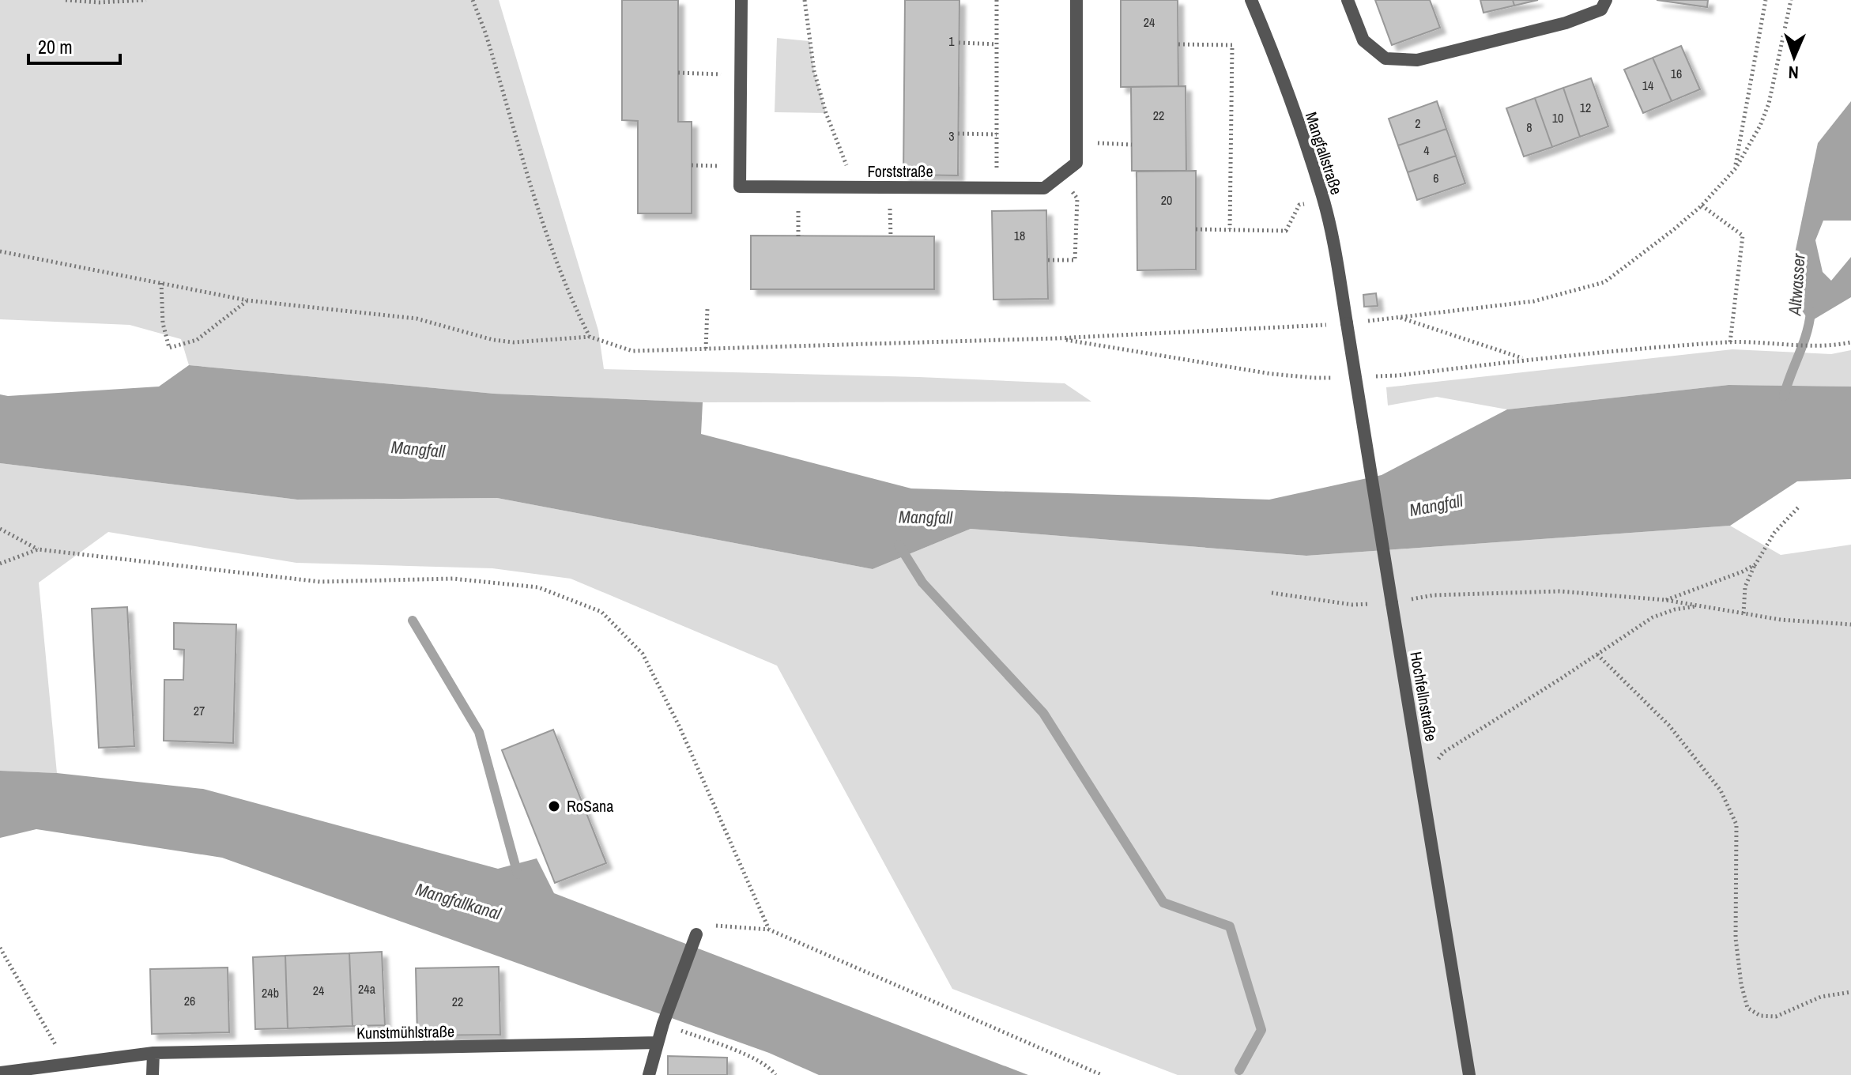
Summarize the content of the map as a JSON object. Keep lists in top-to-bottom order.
{
  "streets": {
    "street": [
      "Mangfallstraße",
      "Forststraße",
      "Hochfellnstraße",
      "Kunstmühlstraße"
    ]
  },
  "crossings": [
    ["Mangfallstraße", "Hochfellnstraße"]
  ],
  "water": ["Altwasser", "Mangfall", "Mangfallkanal"],
  "places": ["RoSana"],
  "house_numbers": [
    "24",
    "1",
    "16",
    "14",
    "12",
    "22",
    "10",
    "2",
    "8",
    "3",
    "4",
    "6",
    "20",
    "18",
    "27",
    "24a",
    "24",
    "24b",
    "26",
    "22"
  ],
  "scale_bar": "20 m",
  "north": "bottom"
}
